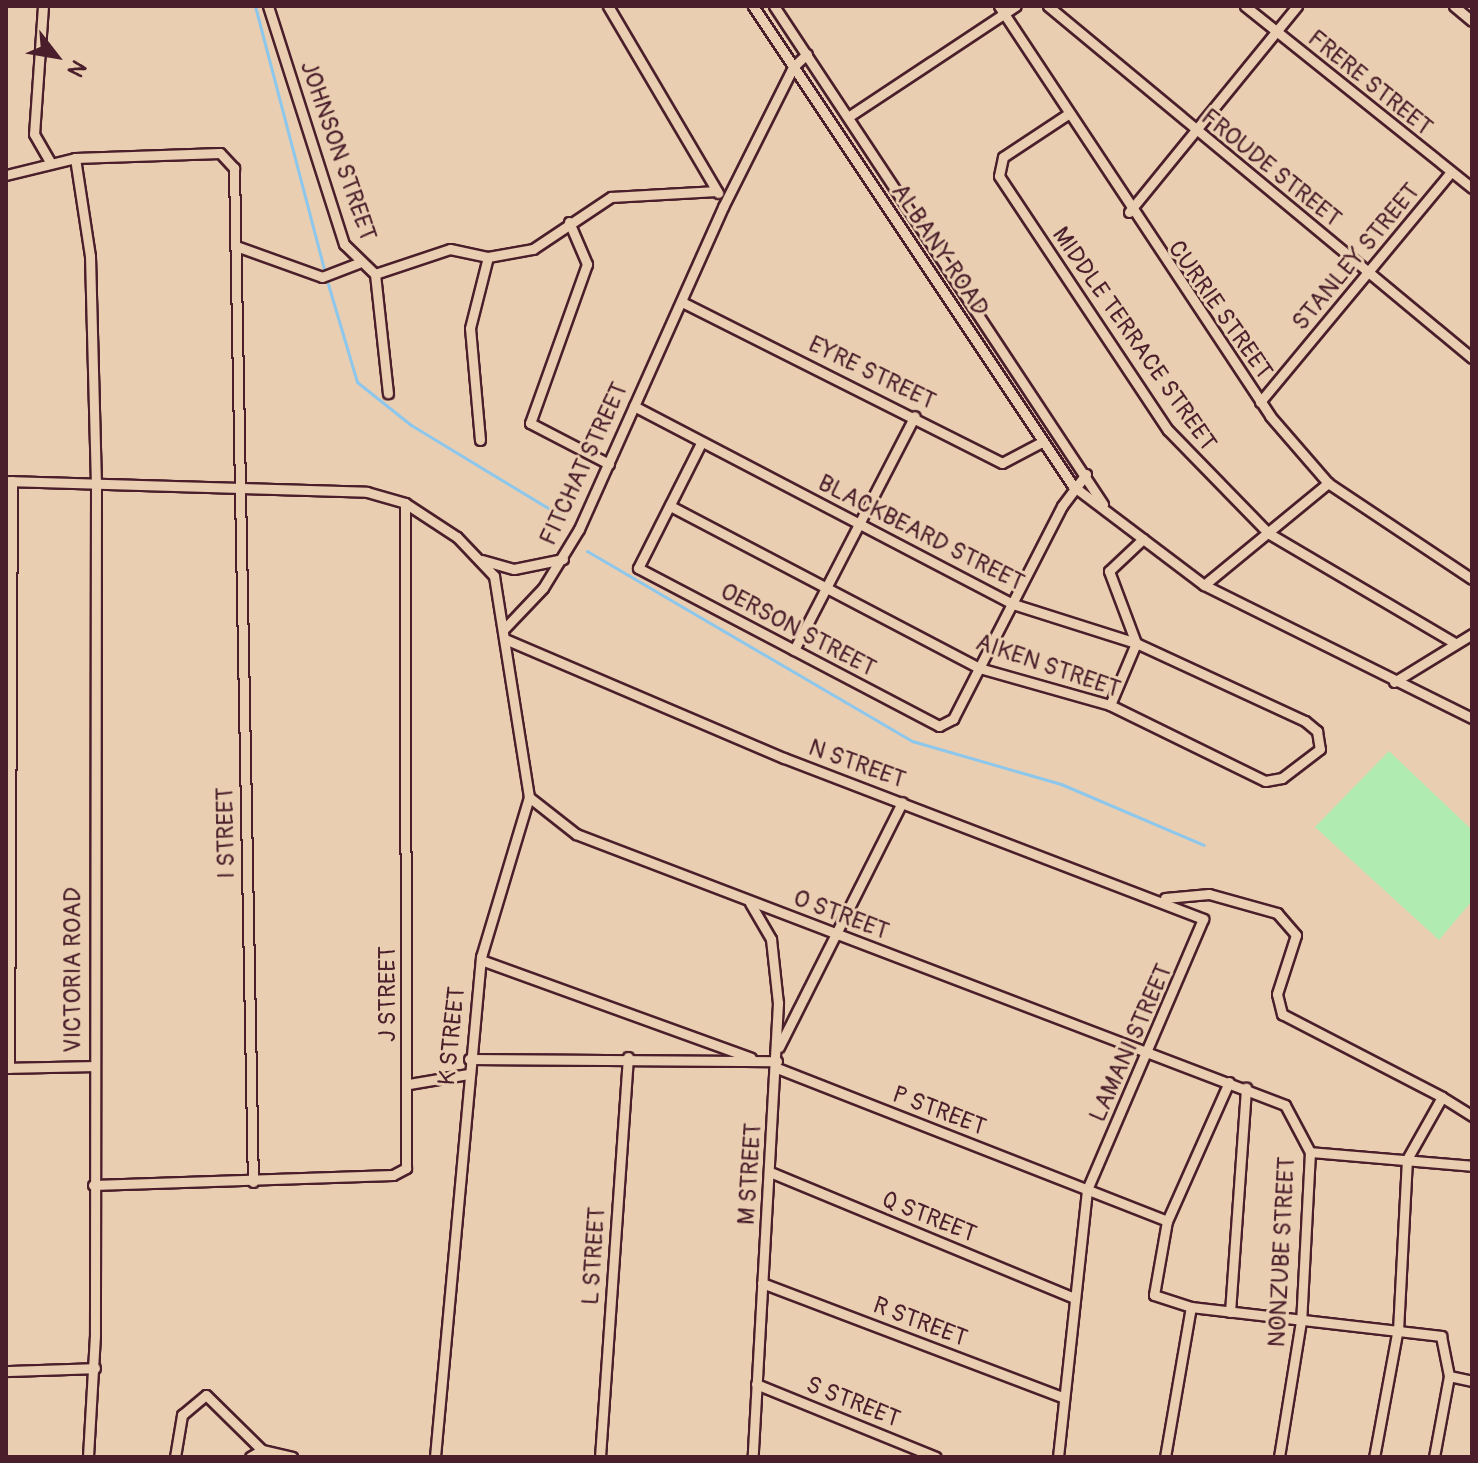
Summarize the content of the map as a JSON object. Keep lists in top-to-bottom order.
{
  "streets": {
    "street": [
      "FRERE STREET",
      "JOHNSON STREET",
      "FROUDE STREET",
      "ALBANY ROAD",
      "STANLEY STREET",
      "CURRIE STREET",
      "MIDDLE TERRACE STREET",
      "EYRE STREET",
      "FITCHAT STREET",
      "BLACKBEARD STREET",
      "OERSON STREET",
      "AIKEN STREET",
      "N STREET",
      "I STREET",
      "O STREET",
      "VICTORIA ROAD",
      "J STREET",
      "K STREET",
      "LAMANI STREET",
      "P STREET",
      "M STREET",
      "Q STREET",
      "NONZUBE STREET",
      "L STREET",
      "R STREET",
      "S STREET"
    ]
  },
  "crossings": [
    ["FRERE STREET", "STANLEY STREET"],
    ["FROUDE STREET", "STANLEY STREET"],
    ["ALBANY ROAD", "EYRE STREET"],
    ["ALBANY ROAD", "FITCHAT STREET"],
    ["STANLEY STREET", "CURRIE STREET"],
    ["CURRIE STREET", "MIDDLE TERRACE STREET"],
    ["EYRE STREET", "FITCHAT STREET"],
    ["FITCHAT STREET", "BLACKBEARD STREET"],
    ["FITCHAT STREET", "K STREET"],
    ["BLACKBEARD STREET", "AIKEN STREET"],
    ["OERSON STREET", "AIKEN STREET"],
    ["N STREET", "K STREET"],
    ["N STREET", "LAMANI STREET"],
    ["I STREET", "VICTORIA ROAD"],
    ["I STREET", "J STREET"],
    ["O STREET", "K STREET"],
    ["O STREET", "LAMANI STREET"],
    ["O STREET", "M STREET"],
    ["O STREET", "NONZUBE STREET"],
    ["VICTORIA ROAD", "J STREET"],
    ["K STREET", "P STREET"],
    ["LAMANI STREET", "P STREET"],
    ["LAMANI STREET", "Q STREET"],
    ["LAMANI STREET", "NONZUBE STREET"],
    ["LAMANI STREET", "R STREET"],
    ["P STREET", "M STREET"],
    ["P STREET", "L STREET"],
    ["M STREET", "Q STREET"],
    ["M STREET", "R STREET"],
    ["M STREET", "S STREET"]
  ],
  "north": "bottom right"
}
